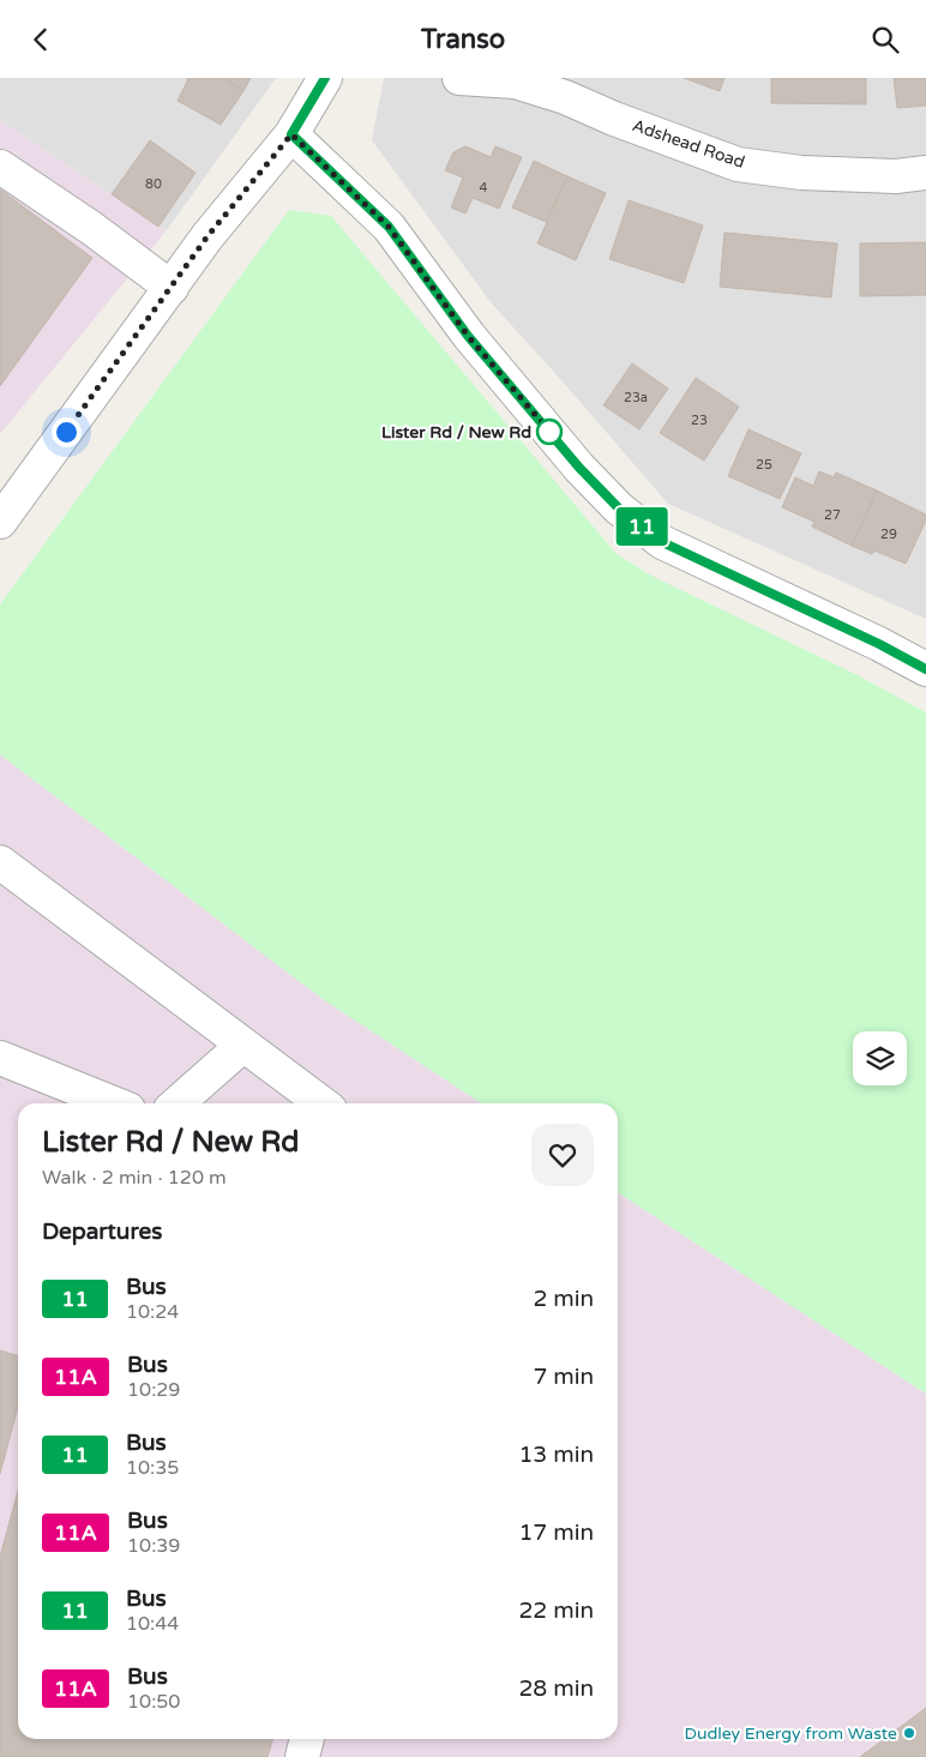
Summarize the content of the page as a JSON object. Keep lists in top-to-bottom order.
{
  "streets": {
    "street": ["Adshead Road"]
  },
  "places": ["Lister Rd / New Rd", "Dudley Energy from Waste"],
  "lines": ["bus line 11"],
  "house_numbers": [
    "80",
    "4",
    "23a",
    "23",
    "25",
    "27",
    "29"
  ],
  "page": {
    "header": "Transo",
    "on_map": "11",
    "heading": [
      ["Lister Rd / New Rd", "Walk · 2 min · 120 m"],
      "Departures"
    ],
    "list": [
      {
        "mark": "11",
        "name": "Bus",
        "note": "10:24",
        "value": "2 min"
      },
      {
        "mark": "11A",
        "name": "Bus",
        "note": "10:29",
        "value": "7 min"
      },
      {
        "mark": "11",
        "name": "Bus",
        "note": "10:35",
        "value": "13 min"
      },
      {
        "mark": "11A",
        "name": "Bus",
        "note": "10:39",
        "value": "17 min"
      },
      {
        "mark": "11",
        "name": "Bus",
        "note": "10:44",
        "value": "22 min"
      },
      {
        "mark": "11A",
        "name": "Bus",
        "note": "10:50",
        "value": "28 min"
      }
    ]
  }
}
